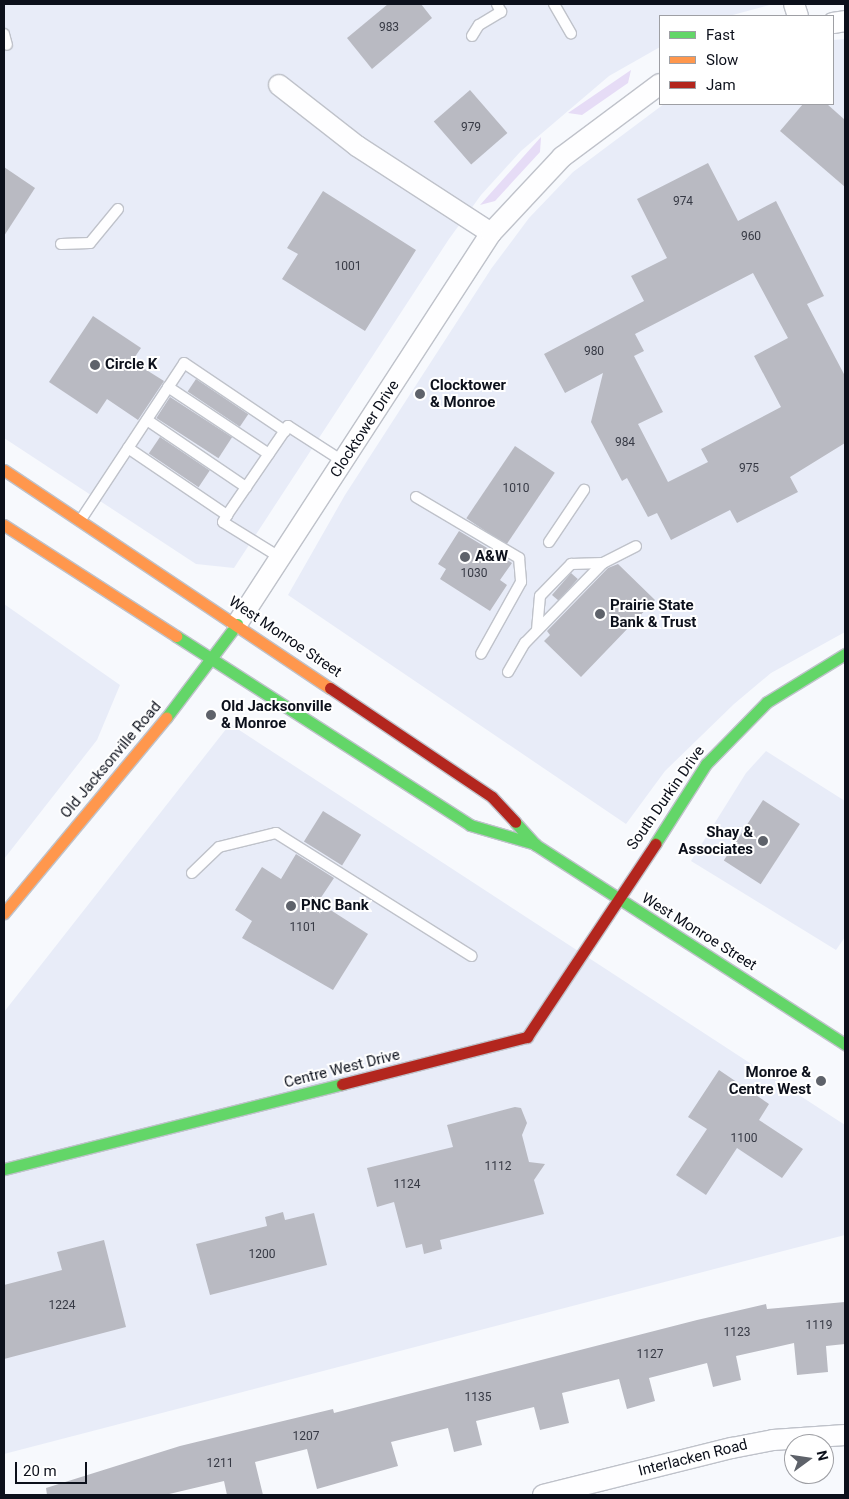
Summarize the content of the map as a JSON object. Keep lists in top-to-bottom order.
{
  "streets": {
    "street": [
      "Clocktower Drive",
      "West Monroe Street",
      "Old Jacksonville Road",
      "South Durkin Drive",
      "Centre West Drive",
      "Interlacken Road"
    ]
  },
  "crossings": [
    ["Clocktower Drive", "West Monroe Street"],
    ["Clocktower Drive", "Old Jacksonville Road"],
    ["West Monroe Street", "Old Jacksonville Road"],
    ["West Monroe Street", "South Durkin Drive"],
    ["West Monroe Street", "Centre West Drive"],
    ["South Durkin Drive", "Centre West Drive"]
  ],
  "places": [
    "Circle K",
    "Clocktower & Monroe",
    "A&W",
    "Prairie State Bank & Trust",
    "Old Jacksonville & Monroe",
    "Shay & Associates",
    "PNC Bank",
    "Monroe & Centre West"
  ],
  "house_numbers": [
    "983",
    "979",
    "974",
    "960",
    "1001",
    "980",
    "984",
    "975",
    "1010",
    "1030",
    "1101",
    "1100",
    "1112",
    "1124",
    "1200",
    "1224",
    "1119",
    "1123",
    "1127",
    "1135",
    "1207",
    "1211"
  ],
  "legend": ["Fast", "Slow", "Jam"],
  "scale_bar": "20 m",
  "north": "right"
}
